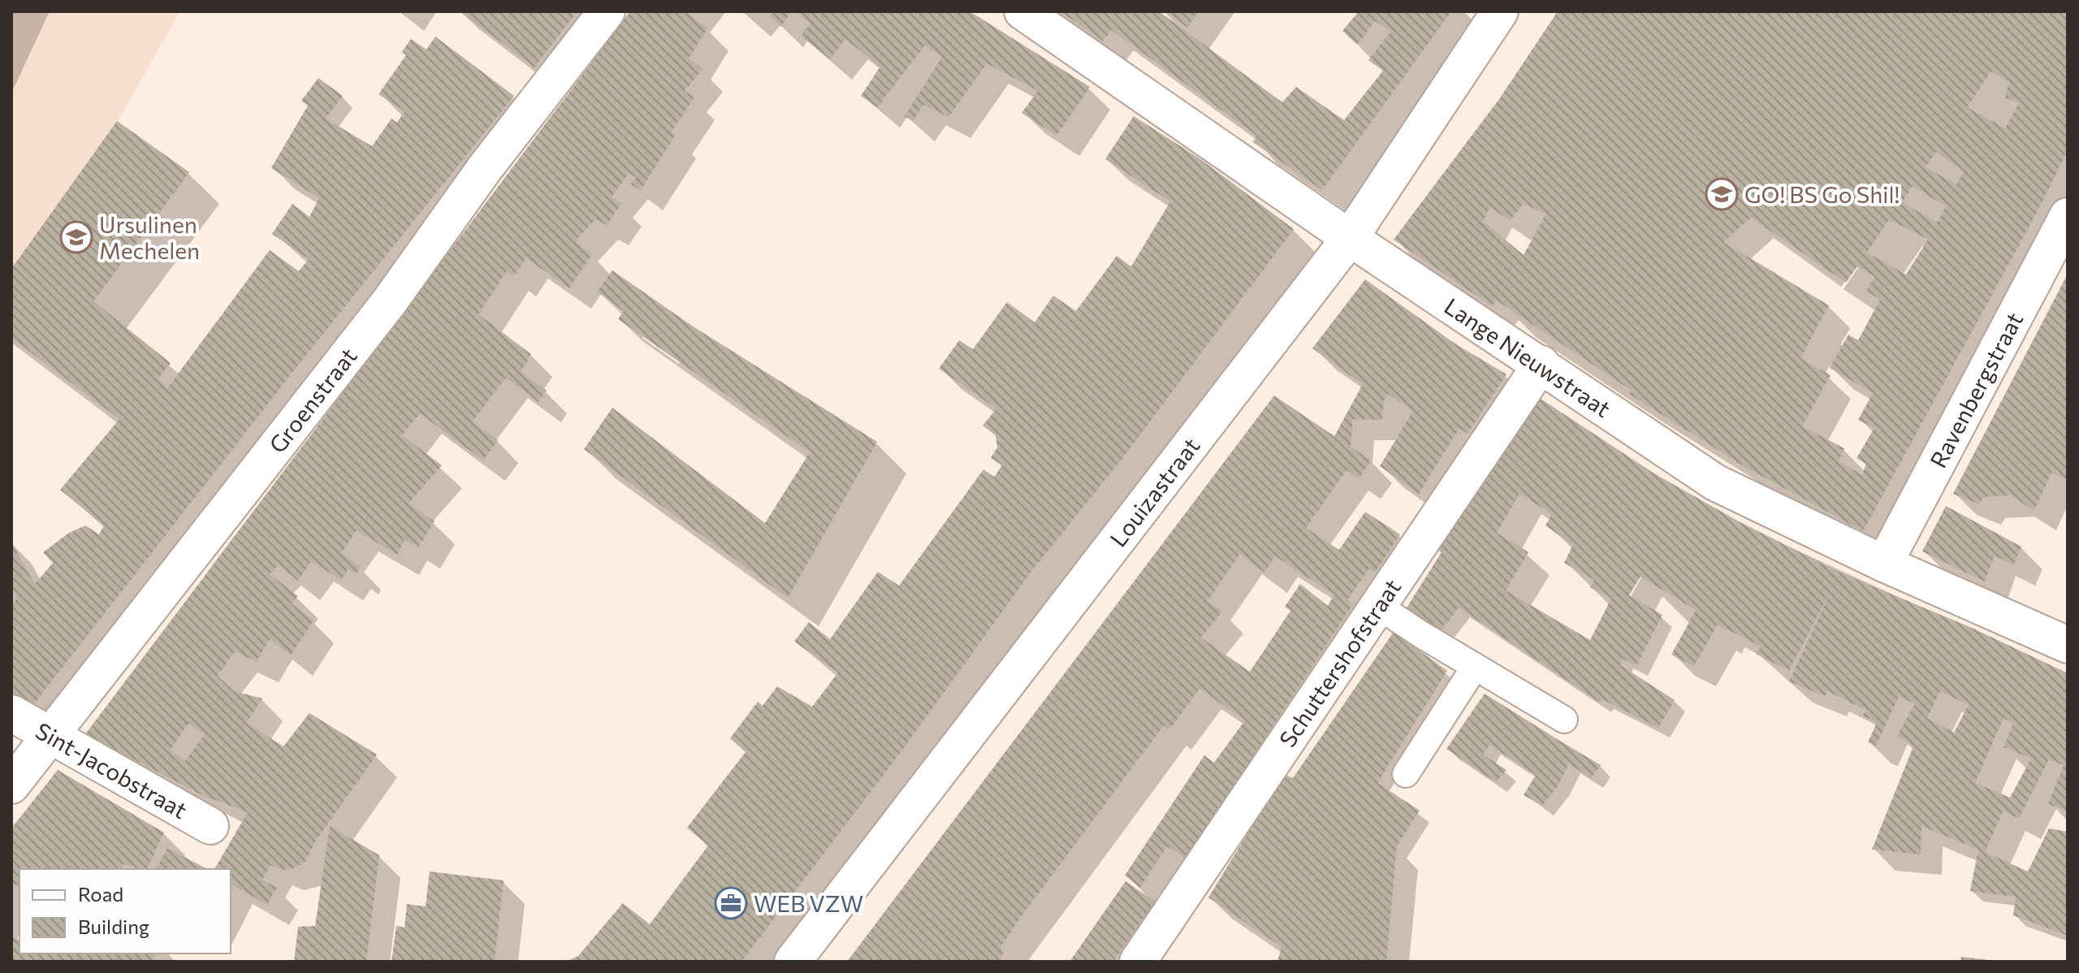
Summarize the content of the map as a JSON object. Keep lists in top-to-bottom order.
{
  "streets": {
    "street": [
      "Lange Nieuwstraat",
      "Ravenbergstraat",
      "Groenstraat",
      "Louizastraat",
      "Schuttershofstraat",
      "Sint-Jacobstraat"
    ]
  },
  "crossings": [
    ["Lange Nieuwstraat", "Ravenbergstraat"],
    ["Lange Nieuwstraat", "Louizastraat"],
    ["Lange Nieuwstraat", "Schuttershofstraat"],
    ["Groenstraat", "Sint-Jacobstraat"]
  ],
  "places": {
    "school or university": ["GO! BS Go Shil!", "Ursulinen Mechelen"],
    "office": ["WEB VZW"]
  },
  "legend": ["Road", "Building"]
}
